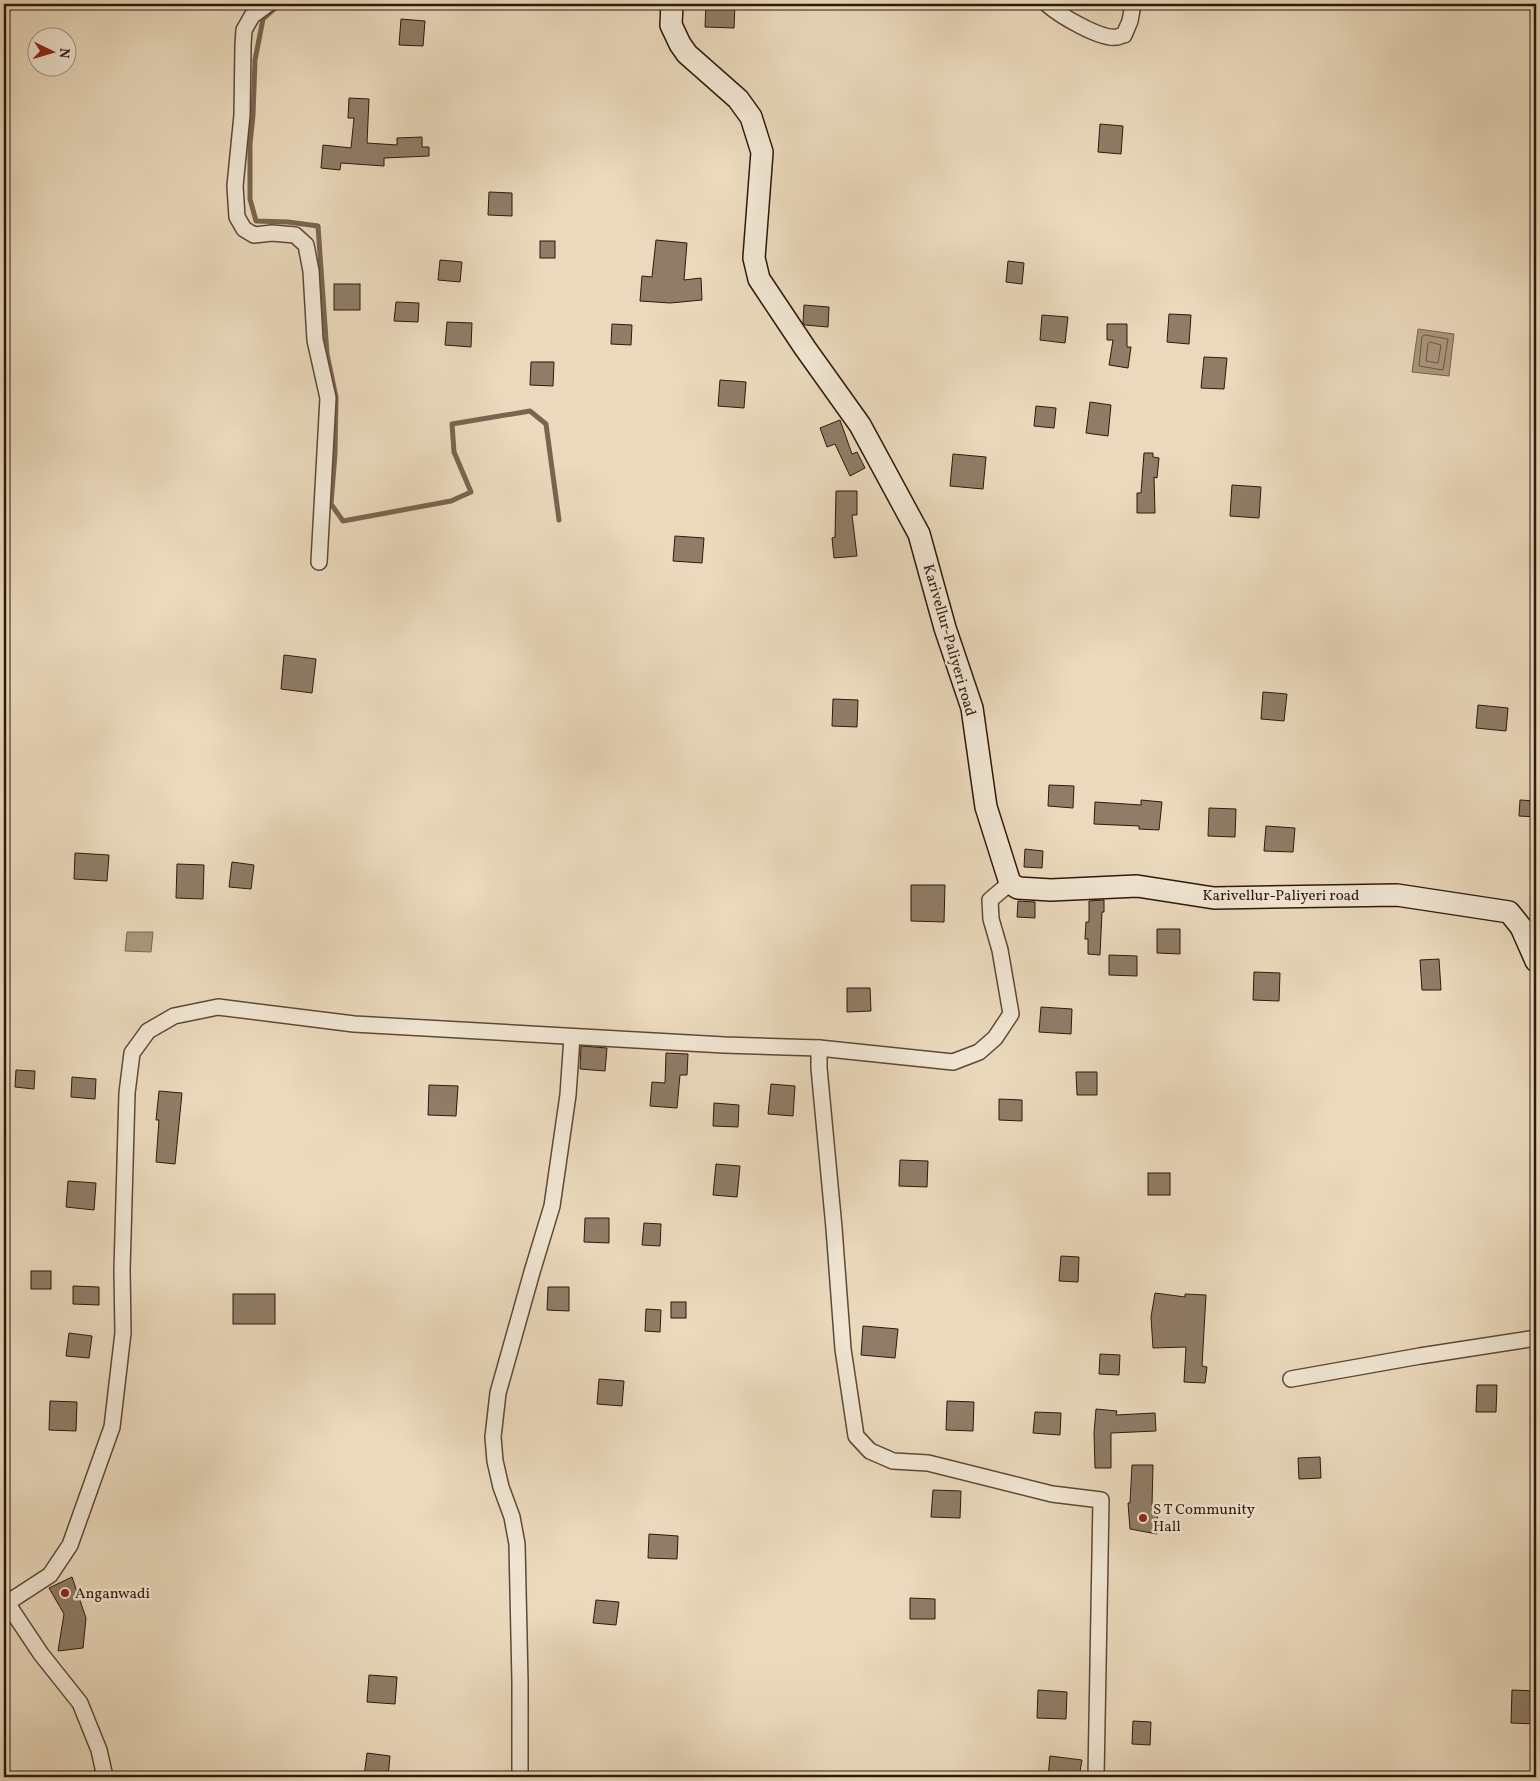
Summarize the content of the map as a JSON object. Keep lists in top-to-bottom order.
{
  "streets": {
    "main road": ["Karivellur-Paliyeri road"]
  },
  "places": ["S T Community Hall", "Anganwadi"],
  "north": "right"
}
